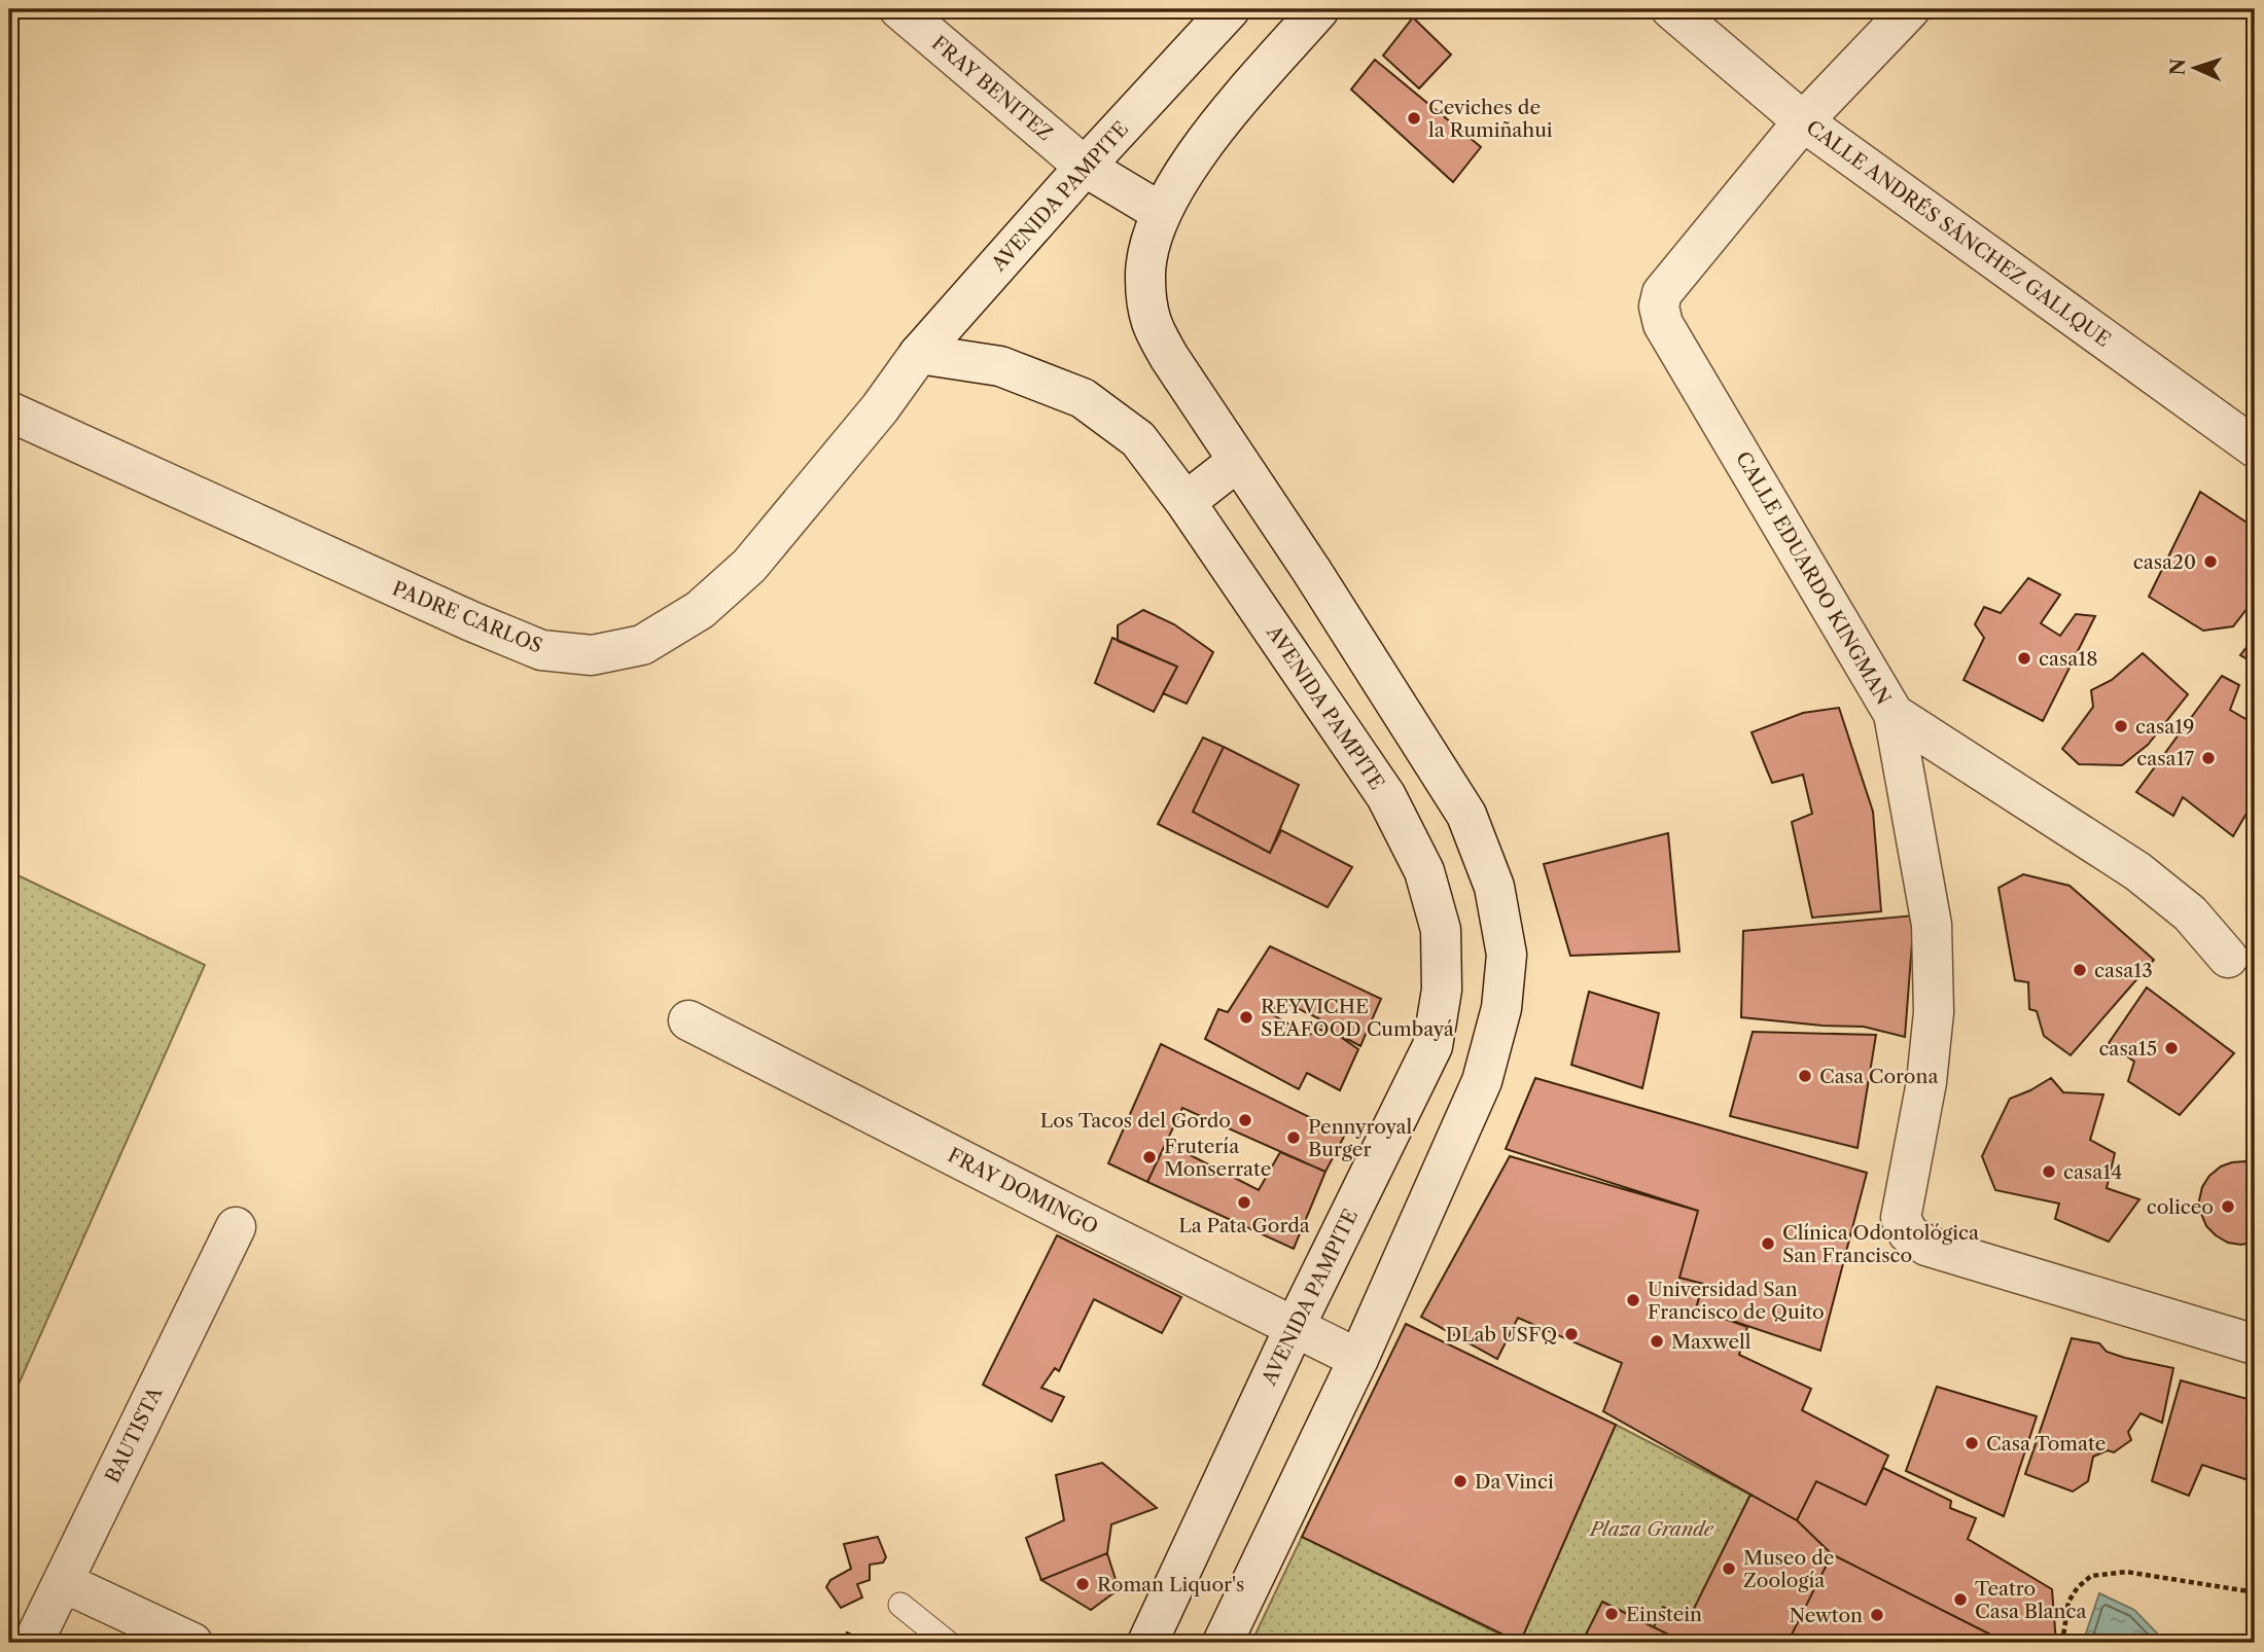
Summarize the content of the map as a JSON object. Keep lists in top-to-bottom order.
{
  "streets": {
    "street": [
      "FRAY BENITEZ",
      "AVENIDA PAMPITE",
      "CALLE ANDRÉS SÁNCHEZ GALLQUE",
      "CALLE EDUARDO KINGMAN",
      "PADRE CARLOS",
      "FRAY DOMINGO",
      "BAUTISTA"
    ]
  },
  "crossings": [
    ["FRAY BENITEZ", "AVENIDA PAMPITE"],
    ["AVENIDA PAMPITE", "PADRE CARLOS"],
    ["AVENIDA PAMPITE", "FRAY DOMINGO"],
    ["CALLE ANDRÉS SÁNCHEZ GALLQUE", "CALLE EDUARDO KINGMAN"]
  ],
  "parks": ["Plaza Grande"],
  "places": [
    "Ceviches de la Rumiñahui",
    "casa20",
    "casa18",
    "casa19",
    "casa17",
    "casa13",
    "REYVICHE SEAFOOD Cumbayá",
    "casa15",
    "Casa Corona",
    "Los Tacos del Gordo",
    "Pennyroyal Burger",
    "Frutería Monserrate",
    "casa14",
    "La Pata Gorda",
    "coliceo",
    "Clínica Odontológica San Francisco",
    "Universidad San Francisco de Quito",
    "DLab USFQ",
    "Maxwell",
    "Casa Tomate",
    "Da Vinci",
    "Museo de Zoología",
    "Roman Liquor's",
    "Teatro Casa Blanca",
    "Einstein",
    "Newton"
  ],
  "north": "left"
}
